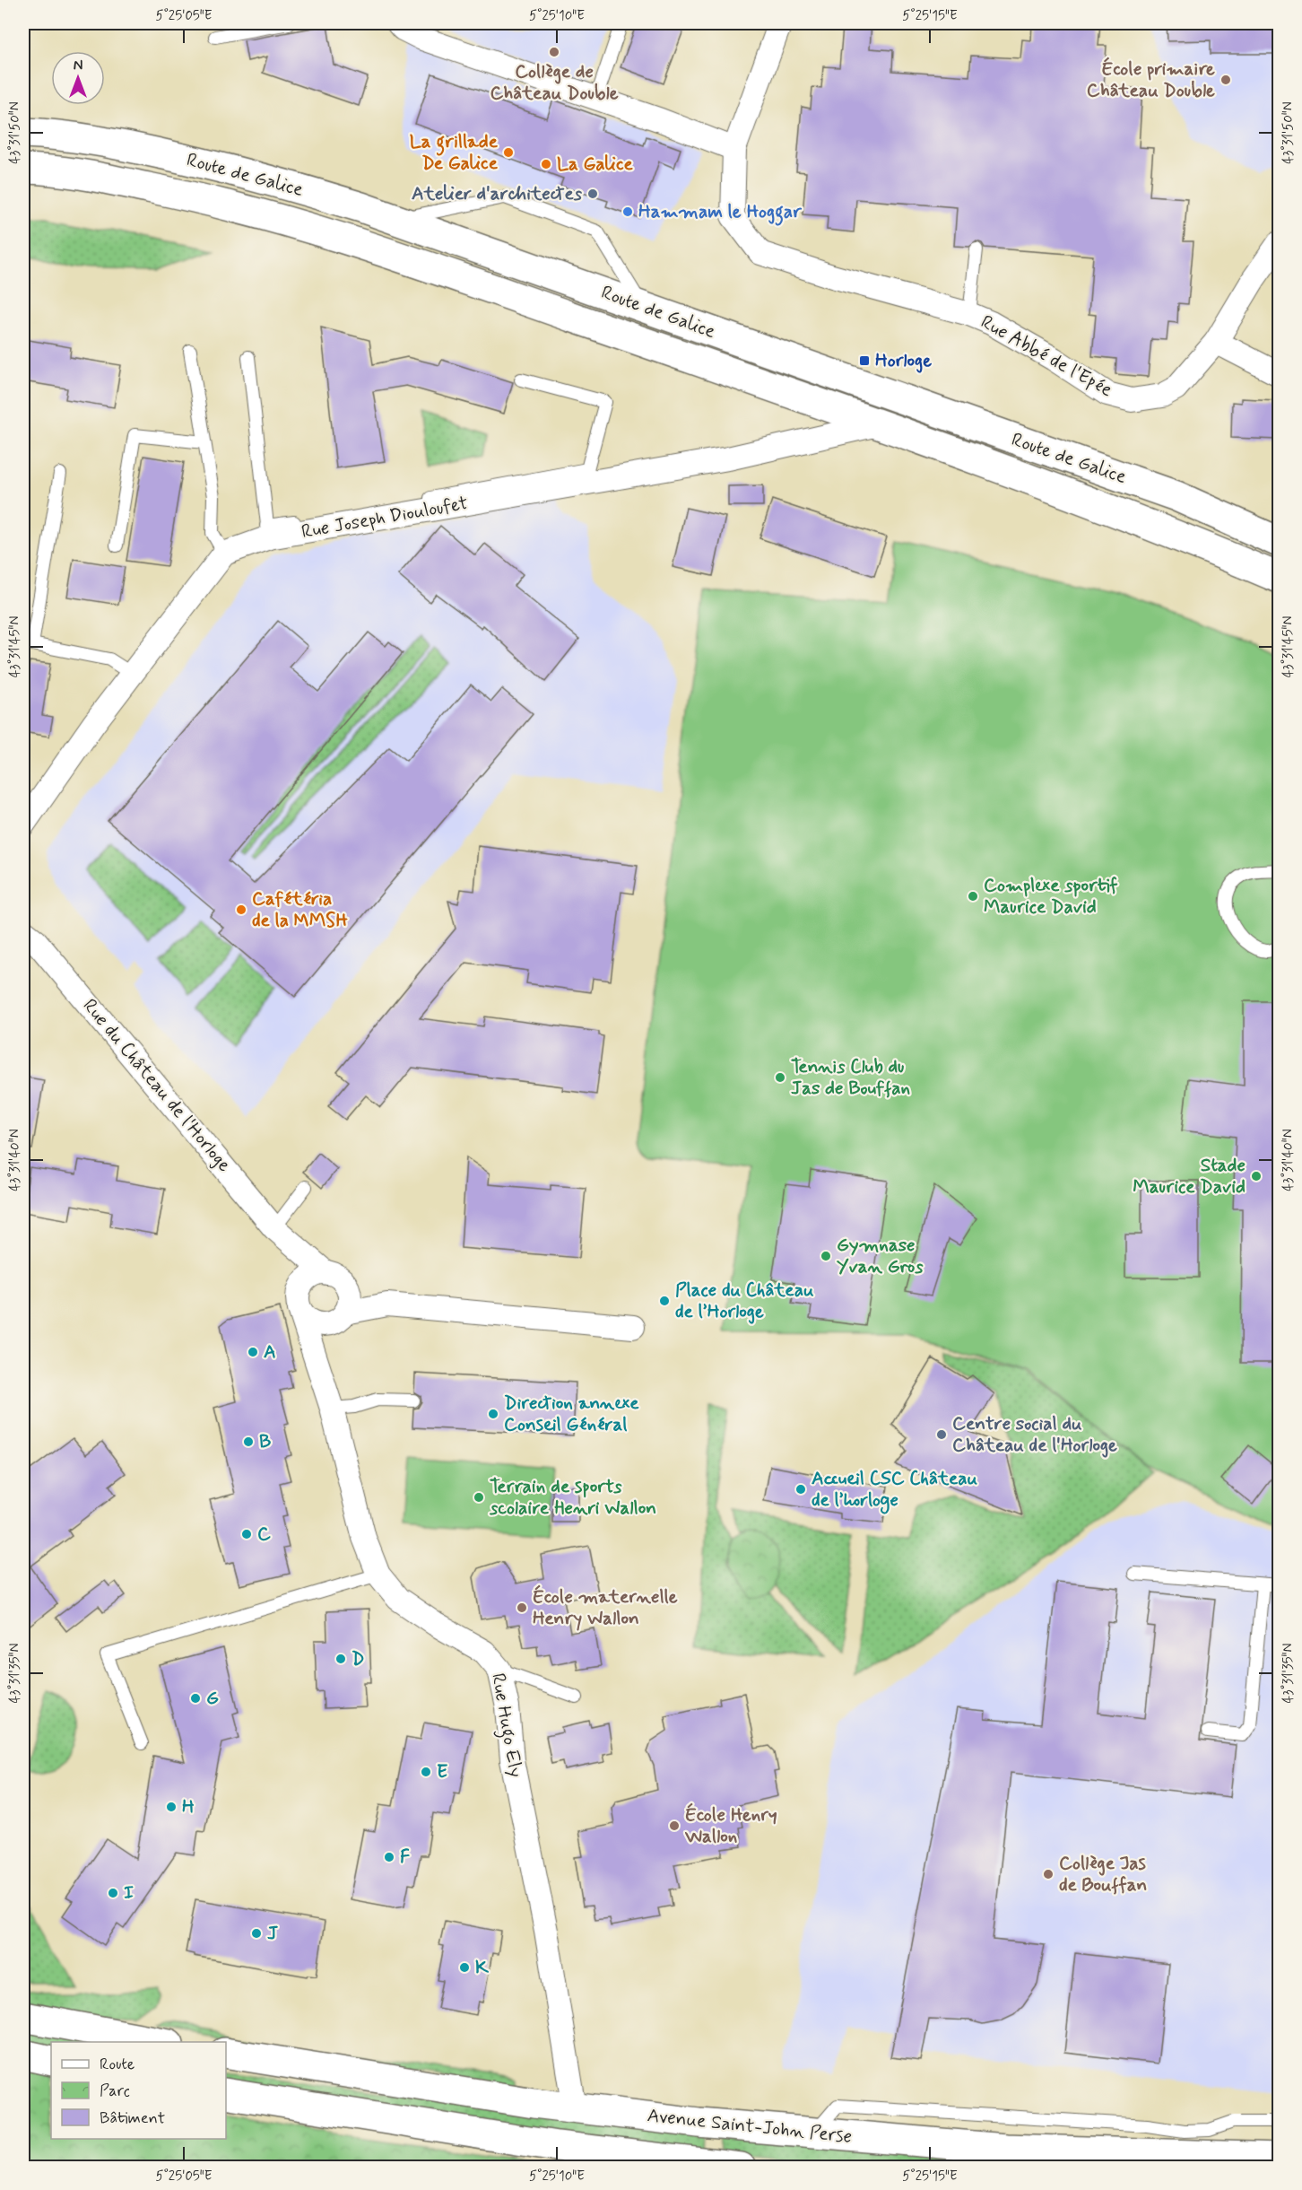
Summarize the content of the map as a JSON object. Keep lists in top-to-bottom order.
{
  "streets": {
    "main road": ["Route de Galice", "Avenue Saint-John Perse"],
    "street": [
      "Rue Abbé de l'Epée",
      "Rue Joseph Diouloufet",
      "Rue du Château de l'Horloge",
      "Rue Hugo Ely"
    ]
  },
  "crossings": [
    ["Route de Galice", "Rue Joseph Diouloufet"],
    ["Rue du Château de l'Horloge", "Rue Hugo Ely"],
    ["Rue Hugo Ely", "Avenue Saint-John Perse"]
  ],
  "places": {
    "other": [
      "Collège de Château Double",
      "École primaire Château Double",
      "La grillade De Galice",
      "La Galice",
      "Atelier d'architectes",
      "Hammam le Hoggar",
      "Complexe sportif Maurice David",
      "Cafétéria de la MMSH",
      "Tennis Club du Jas de Bouffan",
      "Stade Maurice David",
      "Gymnase Yvan Gros",
      "Place du Château de l’Horloge",
      "A",
      "Direction annexe Conseil Général",
      "Centre social du Château de l'Horloge",
      "B",
      "Accueil CSC Château de l’horloge",
      "Terrain de sports scolaire Henri Wallon",
      "C",
      "École maternelle Henry Wallon",
      "D",
      "G",
      "E",
      "H",
      "École Henry Wallon",
      "F",
      "Collège Jas de Bouffan",
      "I",
      "J",
      "K"
    ],
    "transit": ["Horloge"]
  },
  "legend": ["Route", "Parc", "Bâtiment"],
  "north": "top",
  "coordinates": [
    "5°25'05\"E",
    "5°25'10\"E",
    "5°25'15\"E",
    "43°31'50\"N",
    "43°31'45\"N",
    "43°31'40\"N",
    "43°31'35\"N"
  ]
}
